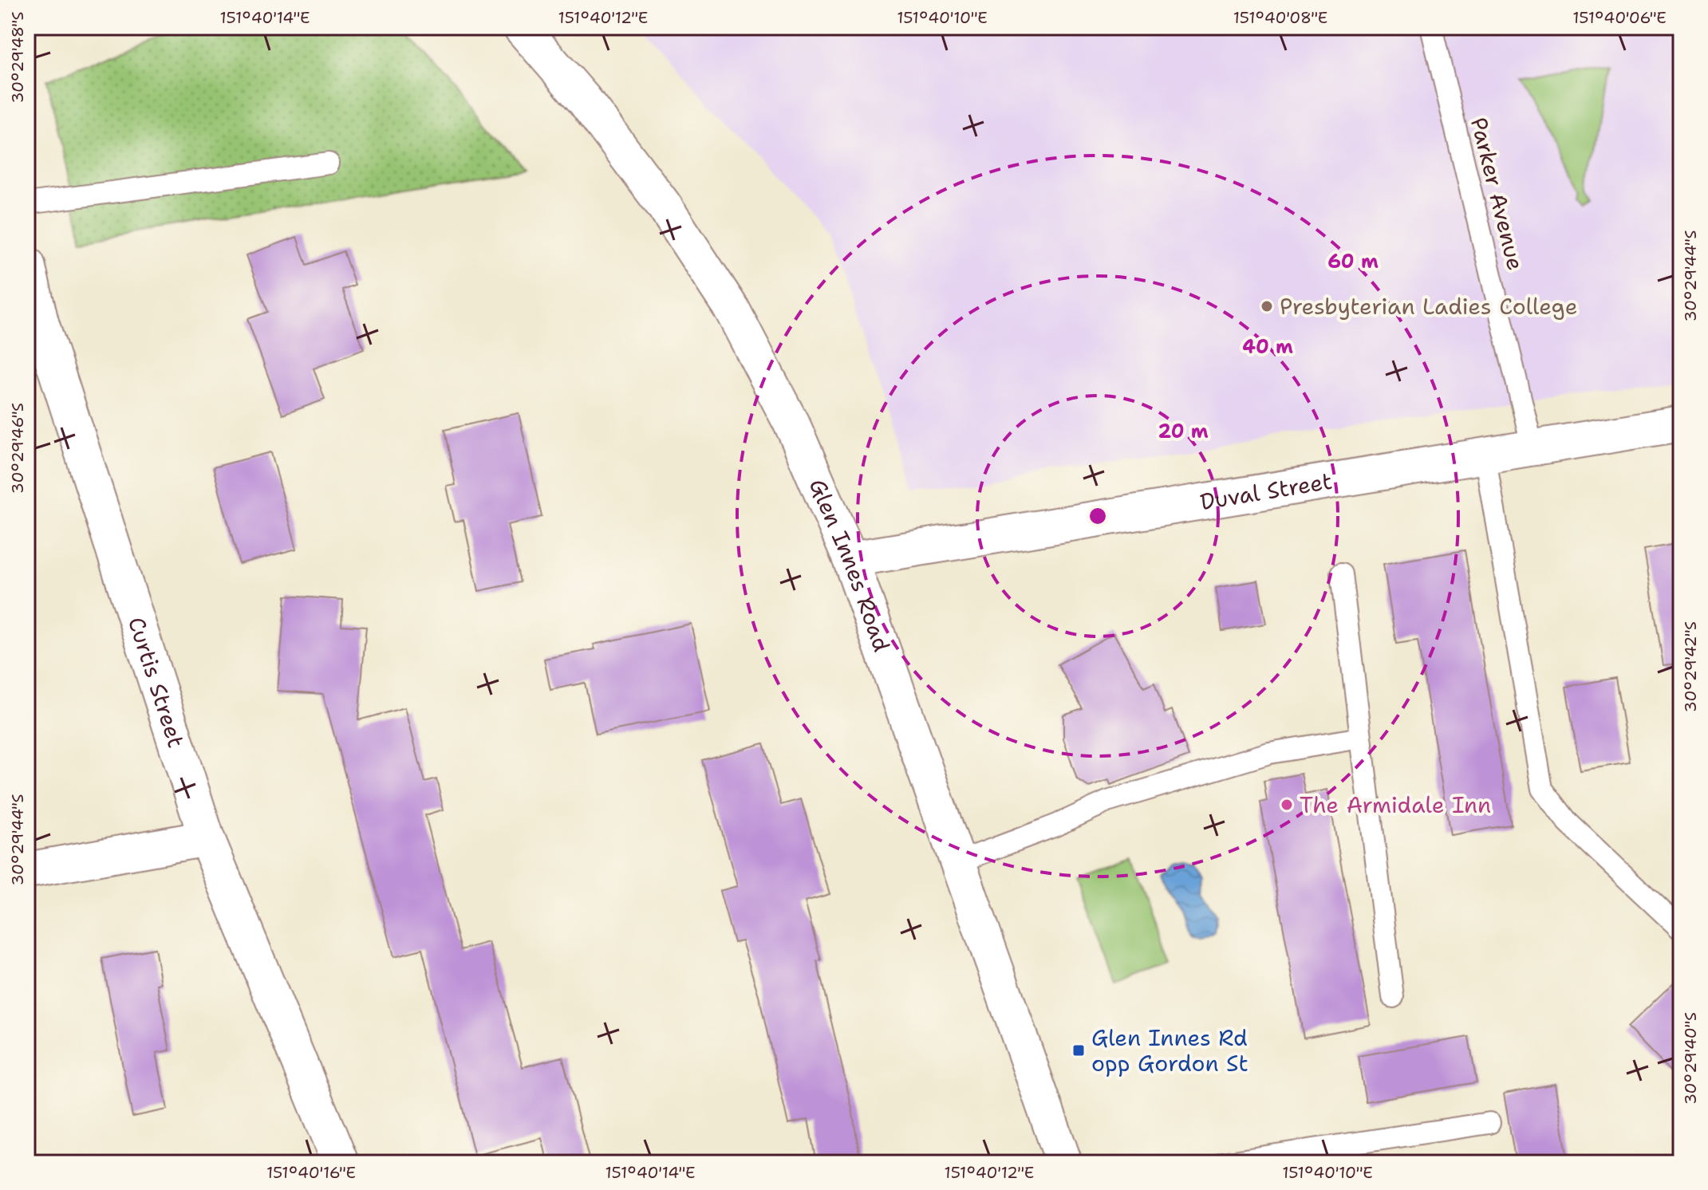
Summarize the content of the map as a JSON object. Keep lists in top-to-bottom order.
{
  "streets": {
    "street": ["Duval Street", "Glen Innes Road", "Curtis Street"],
    "lane": ["Parker Avenue"]
  },
  "crossings": [
    ["Parker Avenue", "Duval Street"],
    ["Duval Street", "Glen Innes Road"]
  ],
  "places": {
    "other": ["Presbyterian Ladies College", "The Armidale Inn"],
    "transit": ["Glen Innes Rd opp Gordon St"]
  },
  "coordinates": [
    "151°40'14\"E",
    "151°40'12\"E",
    "151°40'10\"E",
    "151°40'08\"E",
    "151°40'06\"E",
    "30°29'48\"S",
    "30°29'44\"S",
    "30°29'46\"S",
    "30°29'42\"S",
    "30°29'40\"S",
    "151°40'16\"E"
  ],
  "rings": ["60 m", "40 m", "20 m"]
}
